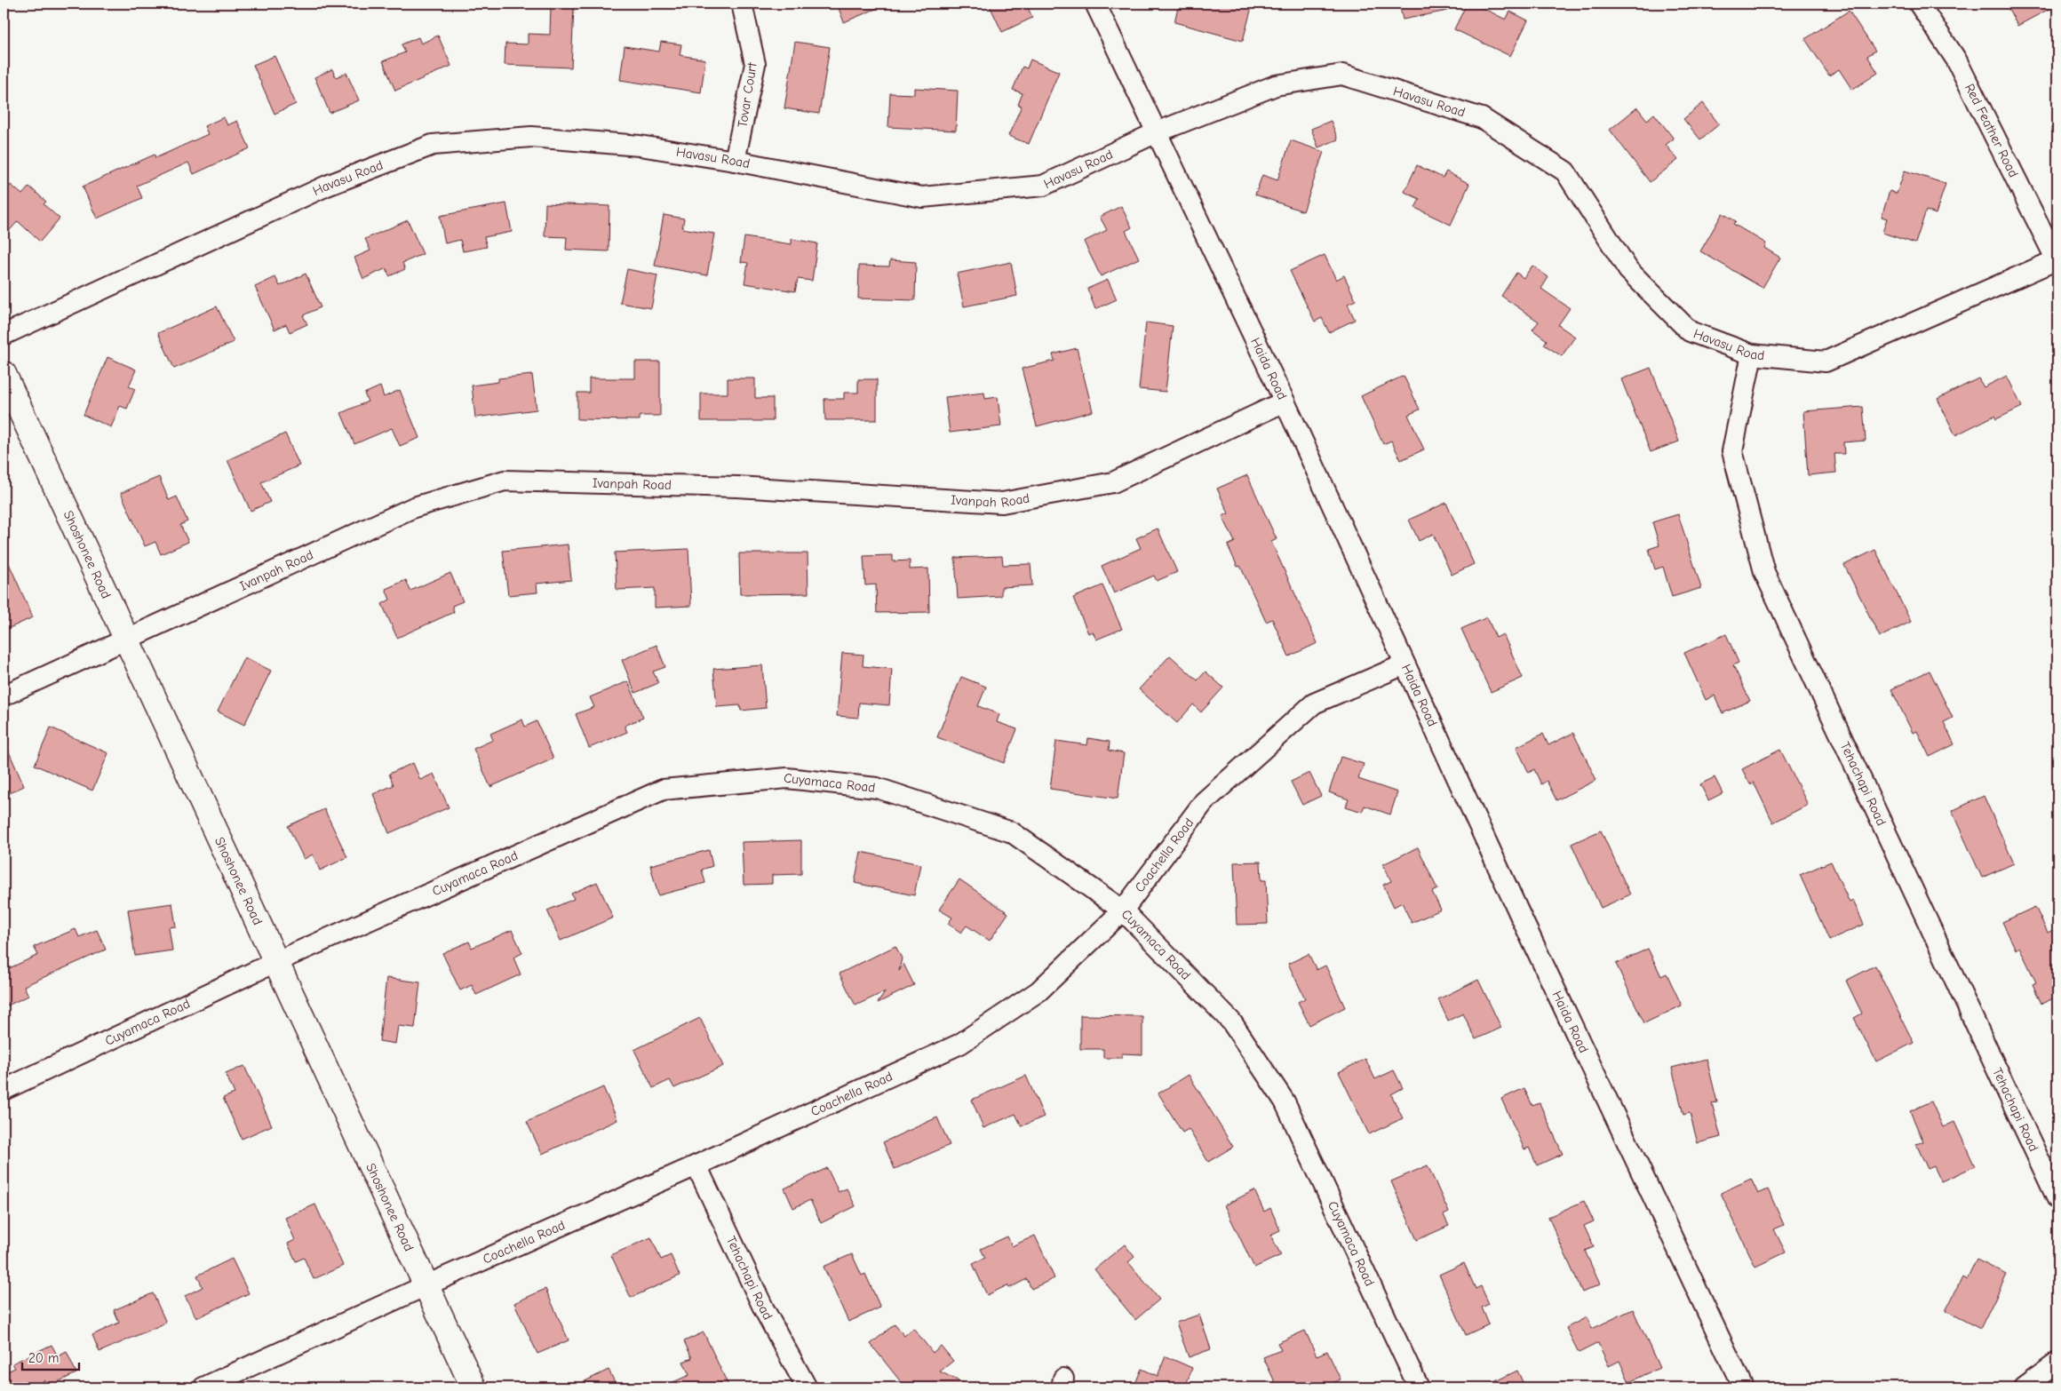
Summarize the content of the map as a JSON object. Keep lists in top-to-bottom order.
{
  "streets": {
    "street": [
      "Tovar Court",
      "Havasu Road",
      "Red Feather Road",
      "Haida Road",
      "Ivanpah Road",
      "Shoshonee Road",
      "Cuyamaca Road",
      "Tehachapi Road",
      "Coachella Road"
    ]
  },
  "crossings": [
    ["Tovar Court", "Havasu Road"],
    ["Havasu Road", "Red Feather Road"],
    ["Havasu Road", "Haida Road"],
    ["Havasu Road", "Tehachapi Road"],
    ["Haida Road", "Ivanpah Road"],
    ["Haida Road", "Coachella Road"],
    ["Ivanpah Road", "Shoshonee Road"],
    ["Shoshonee Road", "Cuyamaca Road"],
    ["Shoshonee Road", "Coachella Road"],
    ["Cuyamaca Road", "Coachella Road"],
    ["Tehachapi Road", "Coachella Road"]
  ],
  "scale_bar": "20 m"
}
